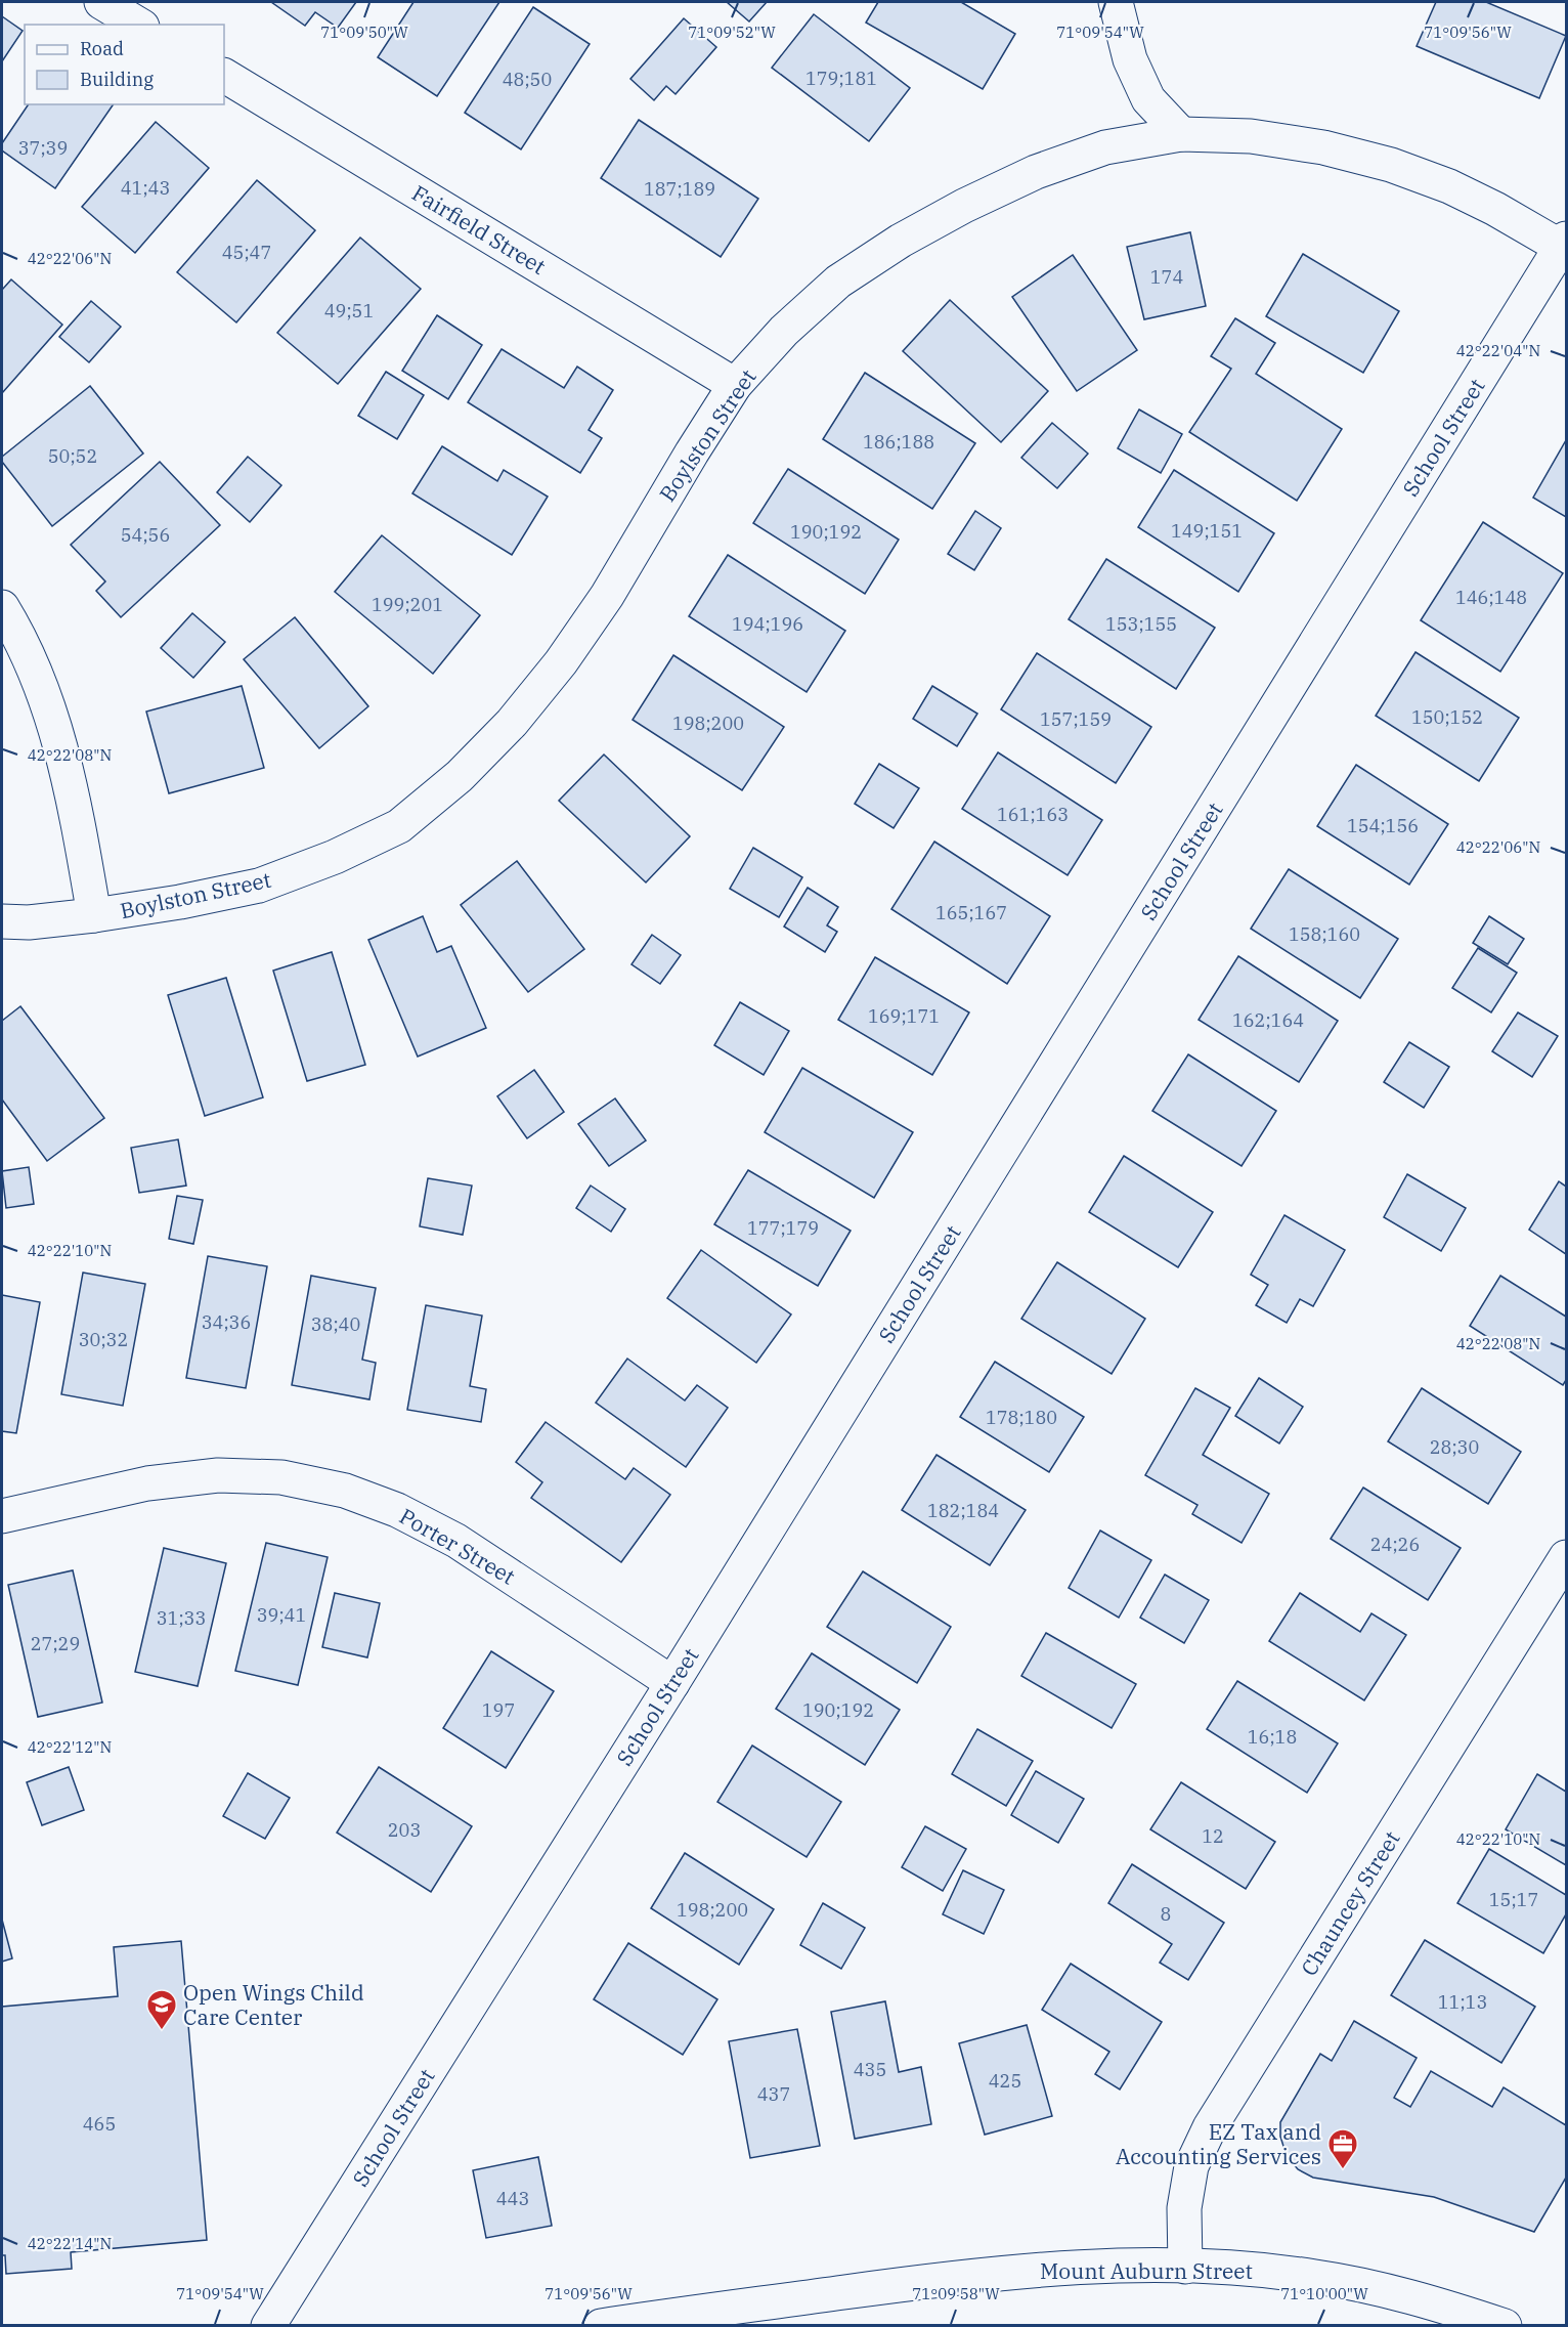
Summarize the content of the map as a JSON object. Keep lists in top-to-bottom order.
{
  "streets": {
    "street": [
      "Fairfield Street",
      "Boylston Street",
      "School Street",
      "Porter Street",
      "Chauncey Street",
      "Mount Auburn Street"
    ]
  },
  "crossings": [
    ["Fairfield Street", "Boylston Street"],
    ["Boylston Street", "School Street"],
    ["School Street", "Porter Street"],
    ["Chauncey Street", "Mount Auburn Street"]
  ],
  "places": {
    "school or university": ["Open Wings Child Care Center"],
    "office": ["EZ Tax and Accounting Services"]
  },
  "house_numbers": [
    "179;181",
    "48;50",
    "37;39",
    "41;43",
    "187;189",
    "45;47",
    "174",
    "49;51",
    "186;188",
    "50;52",
    "149;151",
    "190;192",
    "54;56",
    "146;148",
    "199;201",
    "194;196",
    "153;155",
    "150;152",
    "157;159",
    "198;200",
    "161;163",
    "154;156",
    "165;167",
    "158;160",
    "169;171",
    "162;164",
    "177;179",
    "34;36",
    "38;40",
    "30;32",
    "178;180",
    "28;30",
    "182;184",
    "24;26",
    "39;41",
    "31;33",
    "27;29",
    "197",
    "190;192",
    "16;18",
    "203",
    "12",
    "15;17",
    "198;200",
    "8",
    "11;13",
    "435",
    "425",
    "437",
    "465",
    "443"
  ],
  "legend": ["Road", "Building"],
  "coordinates": [
    "71°09'52\"W",
    "71°09'50\"W",
    "71°09'54\"W",
    "71°09'56\"W",
    "42°22'06\"N",
    "42°22'04\"N",
    "42°22'08\"N",
    "42°22'10\"N",
    "42°22'12\"N",
    "42°22'14\"N",
    "71°09'58\"W",
    "71°10'00\"W"
  ]
}
